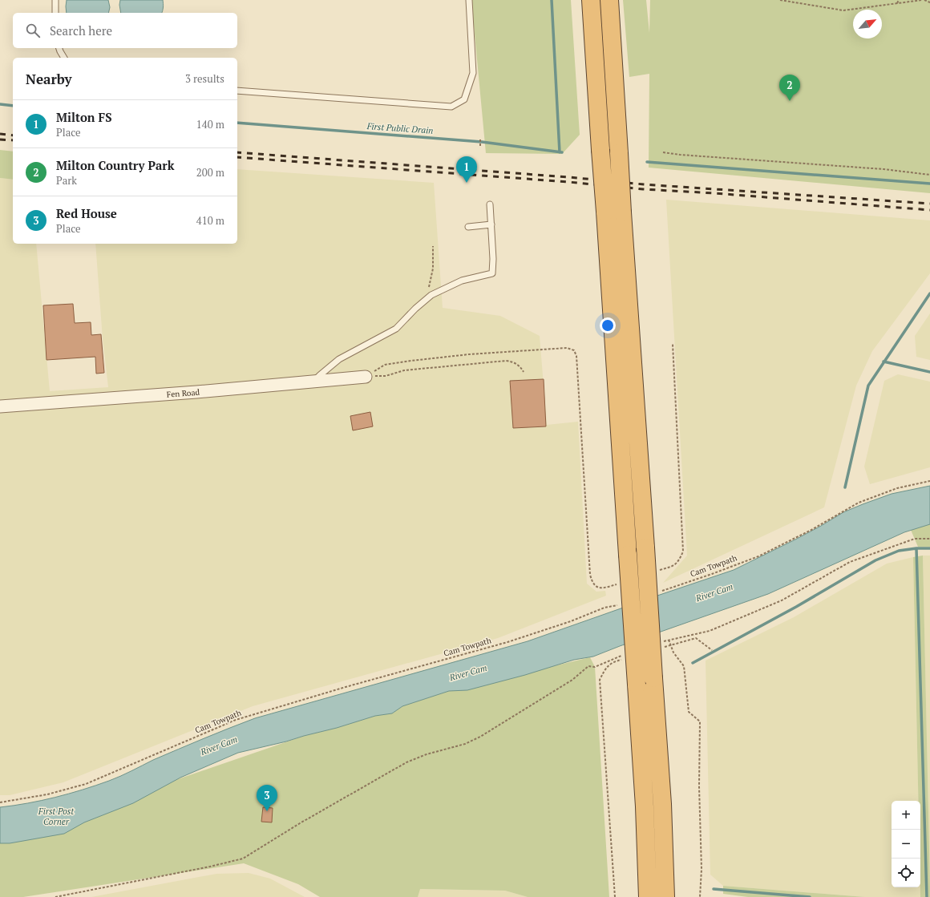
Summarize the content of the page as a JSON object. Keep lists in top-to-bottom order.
{
  "streets": {
    "street": ["Fen Road"],
    "path": ["Cam Towpath"]
  },
  "water": ["First Public Drain", "River Cam", "First Post Corner"],
  "north": "top right",
  "page": {
    "search": "Search here",
    "heading": ["Nearby", "3 results"],
    "pins": ["2", "1", "3"],
    "list": [
      {
        "mark": "1",
        "name": "Milton FS",
        "note": "Place",
        "value": "140 m"
      },
      {
        "mark": "2",
        "name": "Milton Country Park",
        "note": "Park",
        "value": "200 m"
      },
      {
        "mark": "3",
        "name": "Red House",
        "note": "Place",
        "value": "410 m"
      }
    ],
    "map_buttons": ["+", "−"]
  }
}
